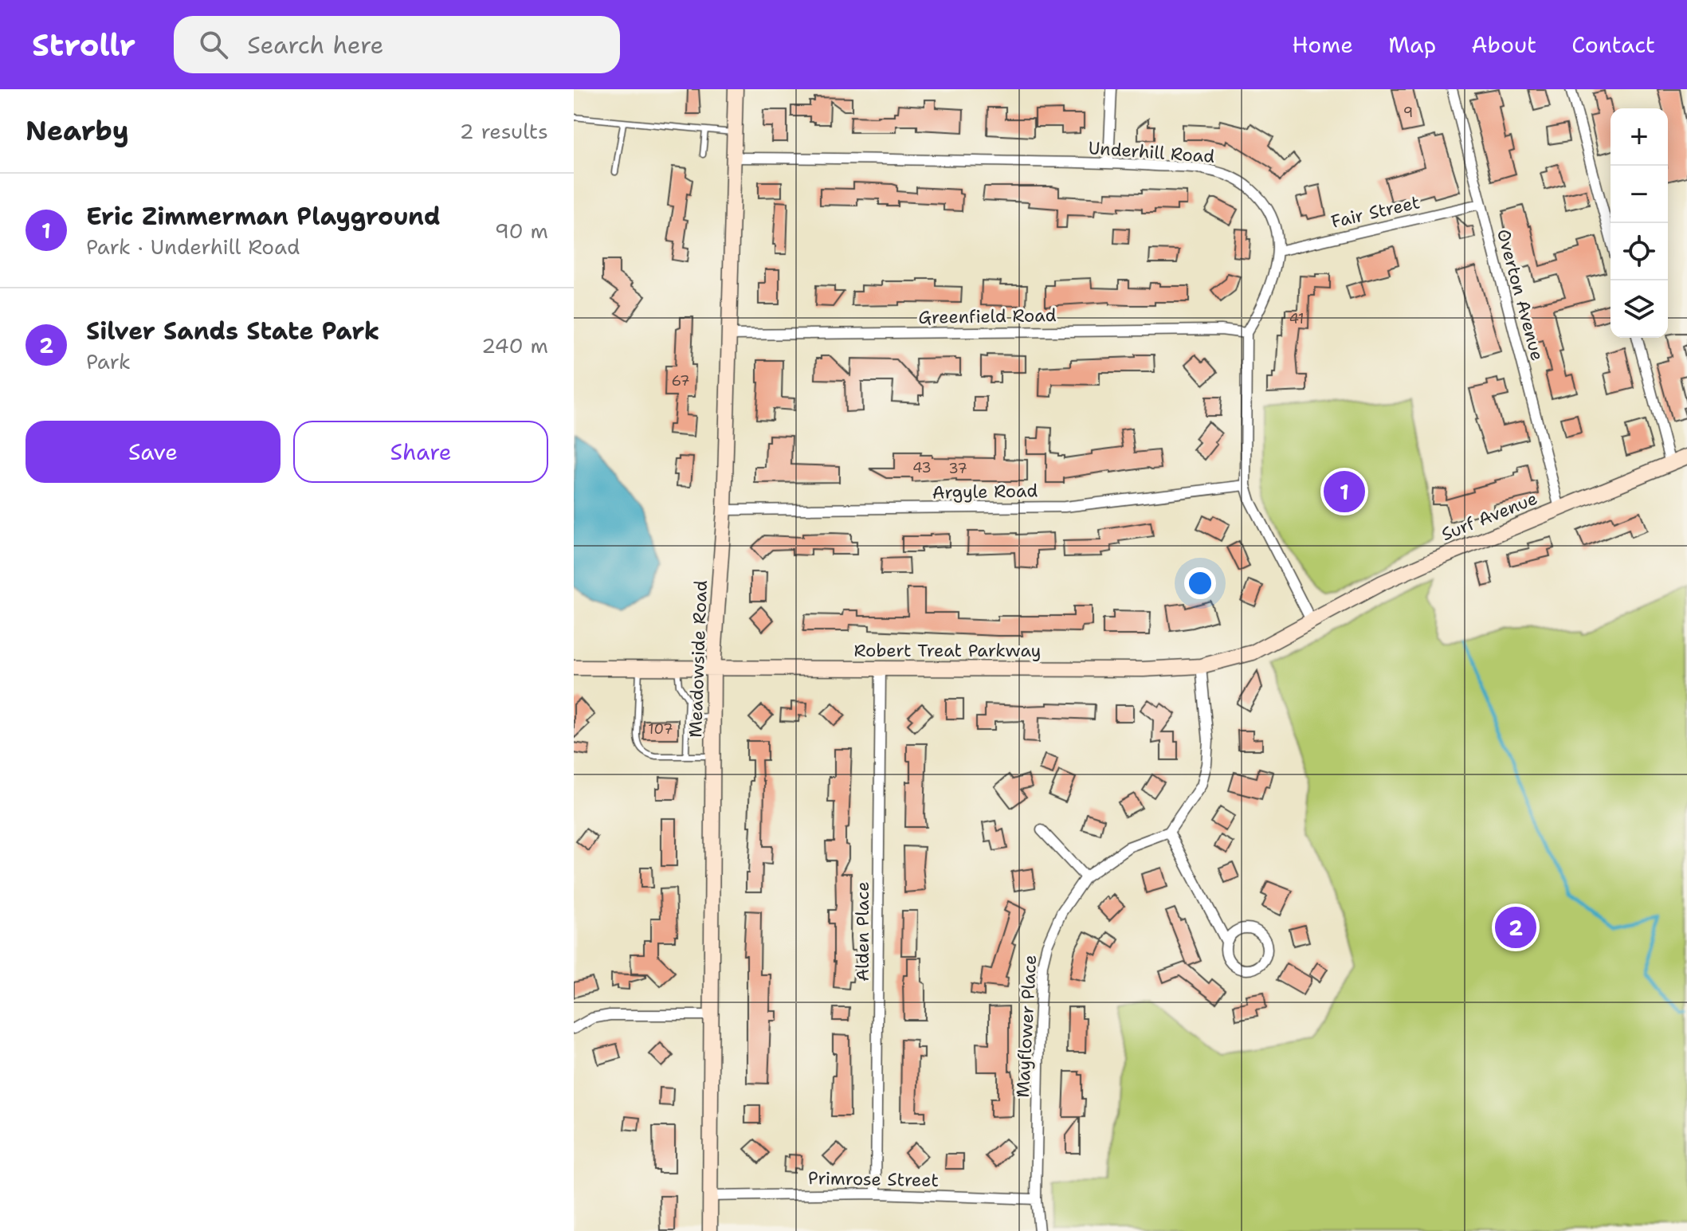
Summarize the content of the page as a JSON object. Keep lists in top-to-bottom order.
{
  "streets": {
    "street": [
      "Underhill Road",
      "Fair Street",
      "Overton Avenue",
      "Greenfield Road",
      "Argyle Road",
      "Surf Avenue",
      "Robert Treat Parkway",
      "Meadowside Road",
      "Alden Place",
      "Mayflower Place",
      "Primrose Street"
    ]
  },
  "crossings": [
    ["Underhill Road", "Fair Street"],
    ["Underhill Road", "Greenfield Road"],
    ["Underhill Road", "Argyle Road"],
    ["Underhill Road", "Surf Avenue"],
    ["Underhill Road", "Robert Treat Parkway"],
    ["Underhill Road", "Meadowside Road"],
    ["Fair Street", "Overton Avenue"],
    ["Overton Avenue", "Surf Avenue"],
    ["Greenfield Road", "Meadowside Road"],
    ["Argyle Road", "Meadowside Road"],
    ["Surf Avenue", "Robert Treat Parkway"],
    ["Robert Treat Parkway", "Meadowside Road"],
    ["Robert Treat Parkway", "Alden Place"],
    ["Meadowside Road", "Primrose Street"],
    ["Alden Place", "Primrose Street"],
    ["Mayflower Place", "Primrose Street"]
  ],
  "house_numbers": [
    "9",
    "41",
    "67",
    "43",
    "37",
    "107"
  ],
  "page": {
    "header": "Strollr",
    "search": "Search here",
    "nav": [
      "Home",
      "Map",
      "About",
      "Contact"
    ],
    "heading": ["Nearby", "2 results"],
    "map_buttons": ["+", "−"],
    "list": [
      {
        "mark": "1",
        "name": "Eric Zimmerman Playground",
        "note": "Park · Underhill Road",
        "value": "90 m"
      },
      {
        "mark": "2",
        "name": "Silver Sands State Park",
        "note": "Park",
        "value": "240 m"
      }
    ],
    "buttons": ["Save", "Share"],
    "pins": ["1", "2"]
  }
}
